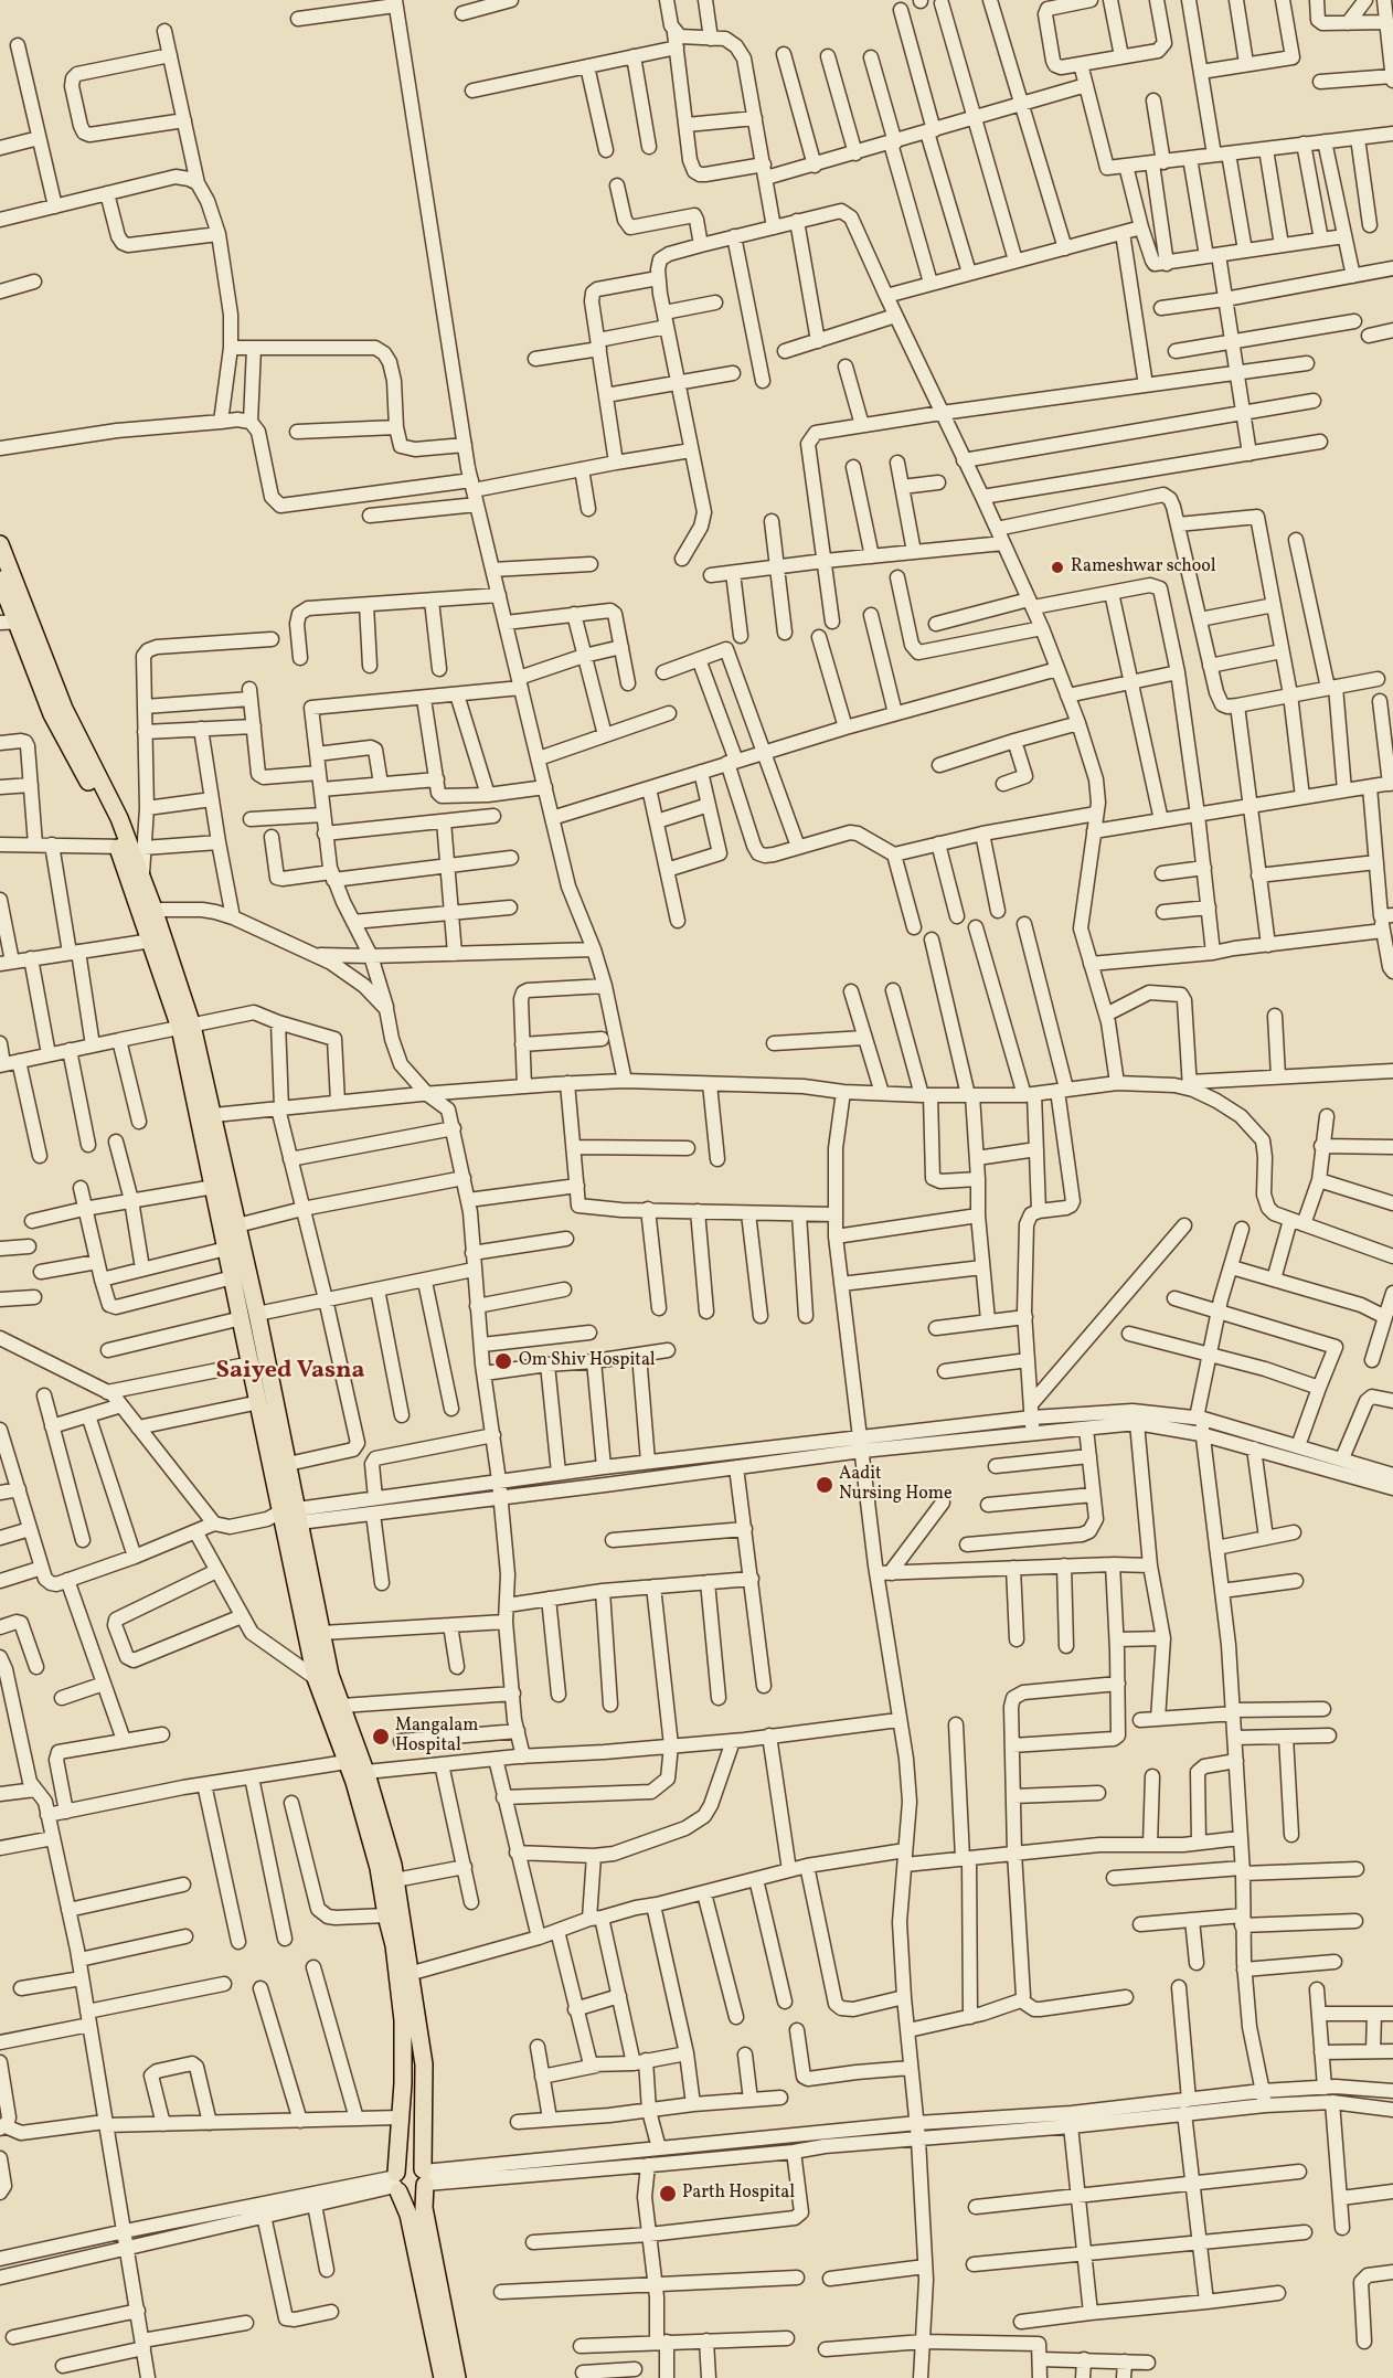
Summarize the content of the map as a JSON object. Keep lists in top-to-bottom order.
{
  "districts": ["Saiyed Vasna"],
  "places": [
    "Rameshwar school",
    "Om Shiv Hospital",
    "Aadit Nursing Home",
    "Mangalam Hospital",
    "Parth Hospital"
  ]
}
